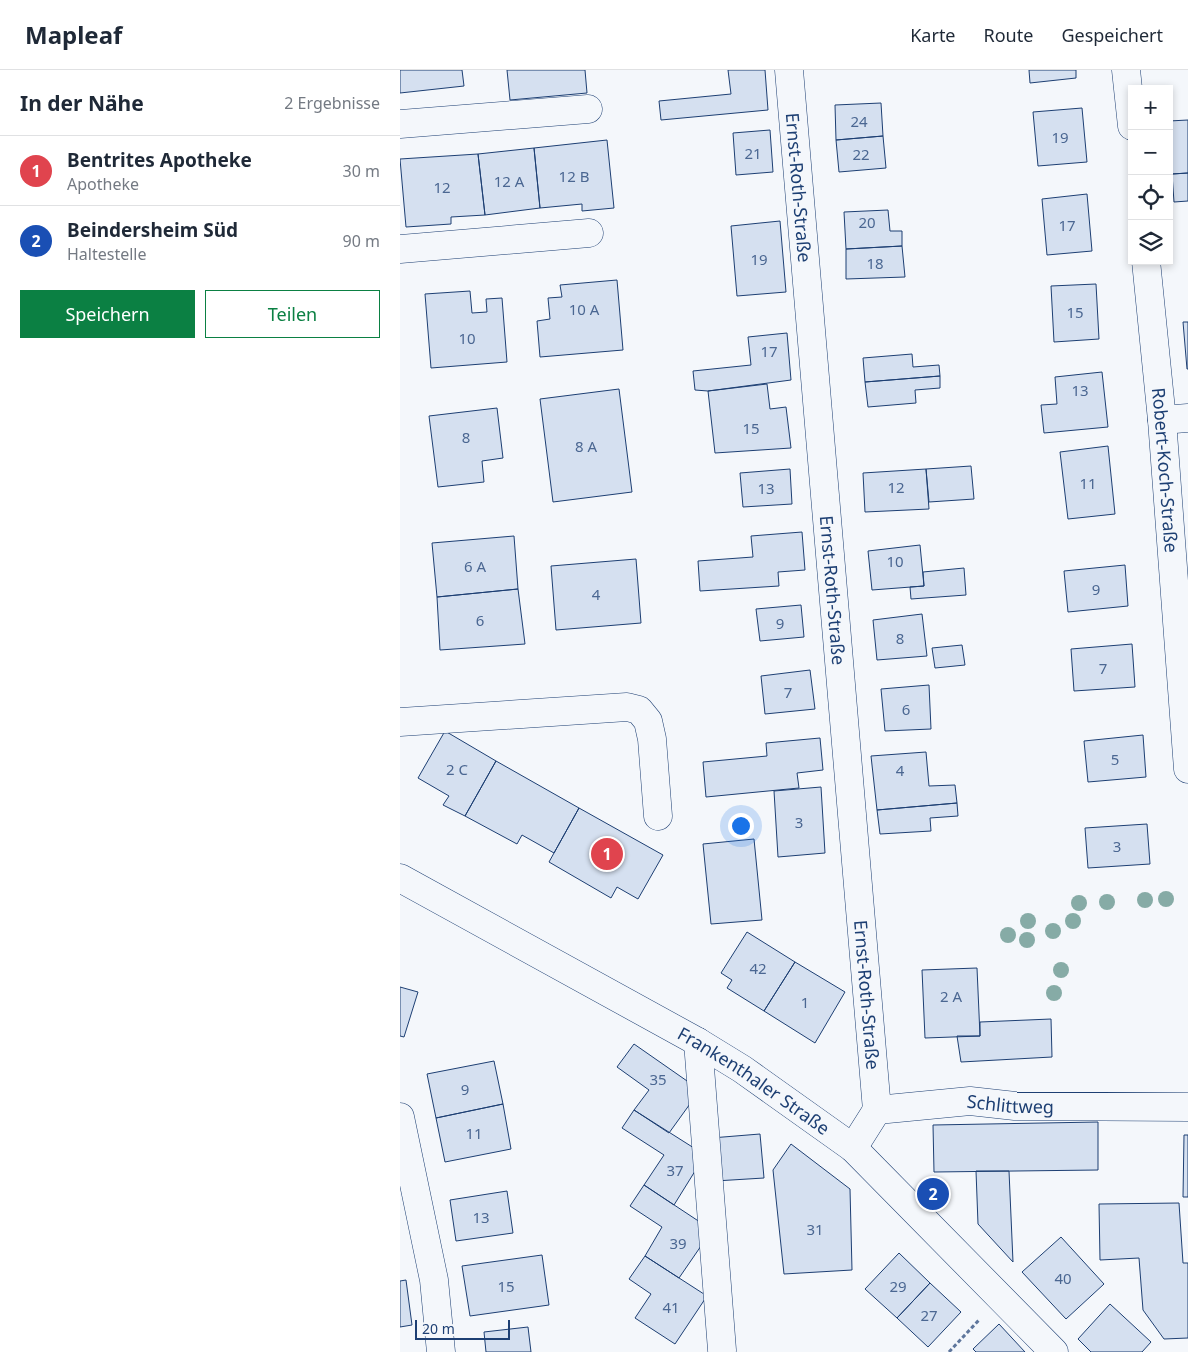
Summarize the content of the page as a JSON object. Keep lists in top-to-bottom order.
{
  "streets": {
    "street": [
      "Ernst-Roth-Straße",
      "Robert-Koch-Straße",
      "Frankenthaler Straße",
      "Schlittweg"
    ]
  },
  "crossings": [
    ["Ernst-Roth-Straße", "Schlittweg"]
  ],
  "house_numbers": [
    "24",
    "19",
    "21",
    "22",
    "12 B",
    "12 A",
    "12",
    "20",
    "17",
    "19",
    "18",
    "10 A",
    "15",
    "10",
    "17",
    "13",
    "15",
    "8",
    "8 A",
    "11",
    "12",
    "13",
    "10",
    "6 A",
    "9",
    "4",
    "6",
    "9",
    "8",
    "7",
    "7",
    "6",
    "5",
    "2 C",
    "4",
    "3",
    "3",
    "42",
    "2 A",
    "1",
    "35",
    "9",
    "11",
    "37",
    "13",
    "31",
    "39",
    "40",
    "15",
    "29",
    "41",
    "27"
  ],
  "scale_bar": "20 m",
  "page": {
    "header": "Mapleaf",
    "nav": ["Karte", "Route", "Gespeichert"],
    "heading": ["In der Nähe", "2 Ergebnisse"],
    "map_buttons": ["+", "−"],
    "list": [
      {
        "mark": "1",
        "name": "Bentrites Apotheke",
        "note": "Apotheke",
        "value": "30 m"
      },
      {
        "mark": "2",
        "name": "Beindersheim Süd",
        "note": "Haltestelle",
        "value": "90 m"
      }
    ],
    "buttons": ["Speichern", "Teilen"],
    "pins": ["1", "2"],
    "scale": "20 m"
  }
}
